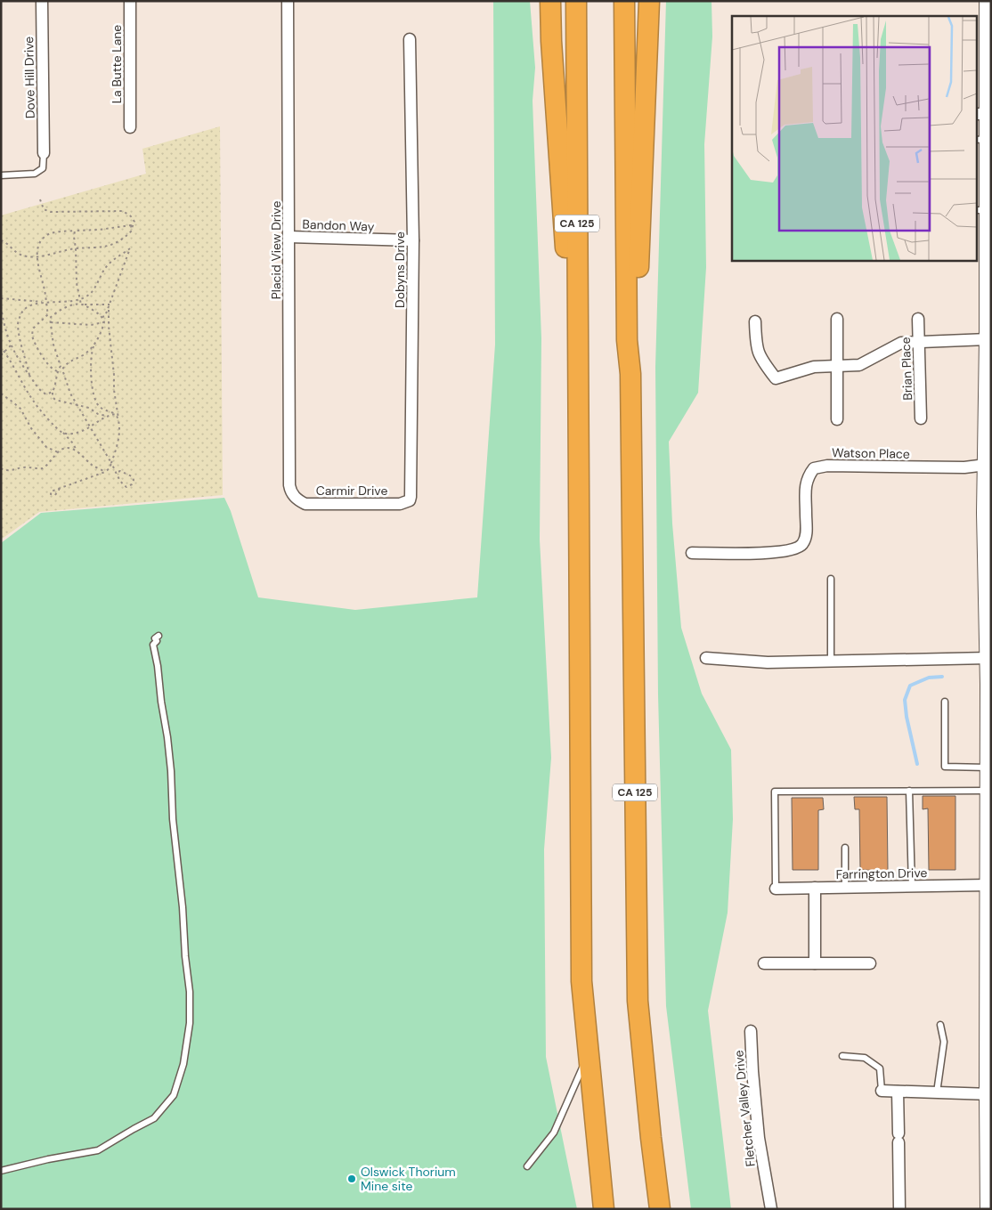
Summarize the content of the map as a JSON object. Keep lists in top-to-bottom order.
{
  "streets": {
    "highway": ["CA 125"],
    "street": [
      "La Butte Lane",
      "Dove Hill Drive",
      "Bandon Way",
      "Placid View Drive",
      "Dobyns Drive",
      "Brian Place",
      "Watson Place",
      "Carmir Drive",
      "Farrington Drive",
      "Fletcher Valley Drive"
    ]
  },
  "crossings": [
    ["Bandon Way", "Placid View Drive"],
    ["Bandon Way", "Dobyns Drive"],
    ["Placid View Drive", "Carmir Drive"],
    ["Dobyns Drive", "Carmir Drive"]
  ],
  "places": ["Olswick Thorium Mine site"]
}
